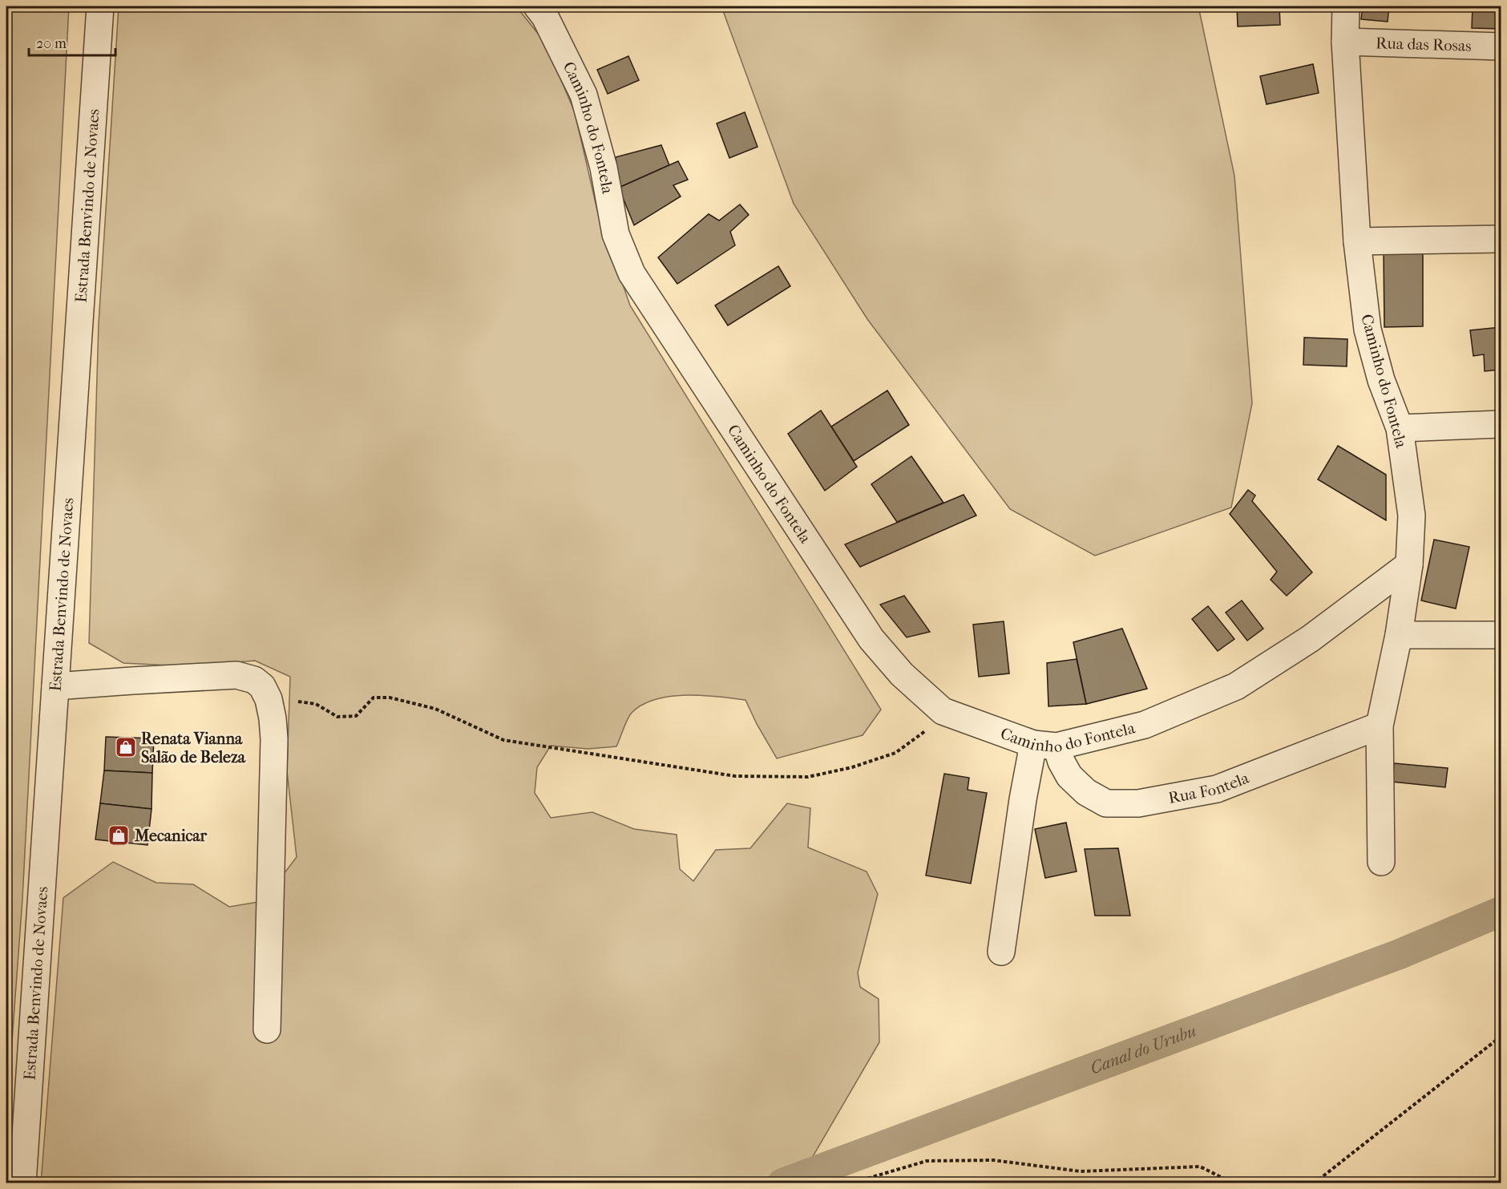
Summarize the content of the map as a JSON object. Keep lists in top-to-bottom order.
{
  "streets": {
    "street": [
      "Rua das Rosas",
      "Caminho do Fontela",
      "Estrada Benvindo de Novaes",
      "Rua Fontela"
    ]
  },
  "crossings": [
    ["Rua das Rosas", "Caminho do Fontela"],
    ["Caminho do Fontela", "Rua Fontela"]
  ],
  "water": ["Canal do Urubu"],
  "places": {
    "shop": ["Renata Vianna Salão de Beleza", "Mecanicar"]
  },
  "scale_bar": "20 m"
}
